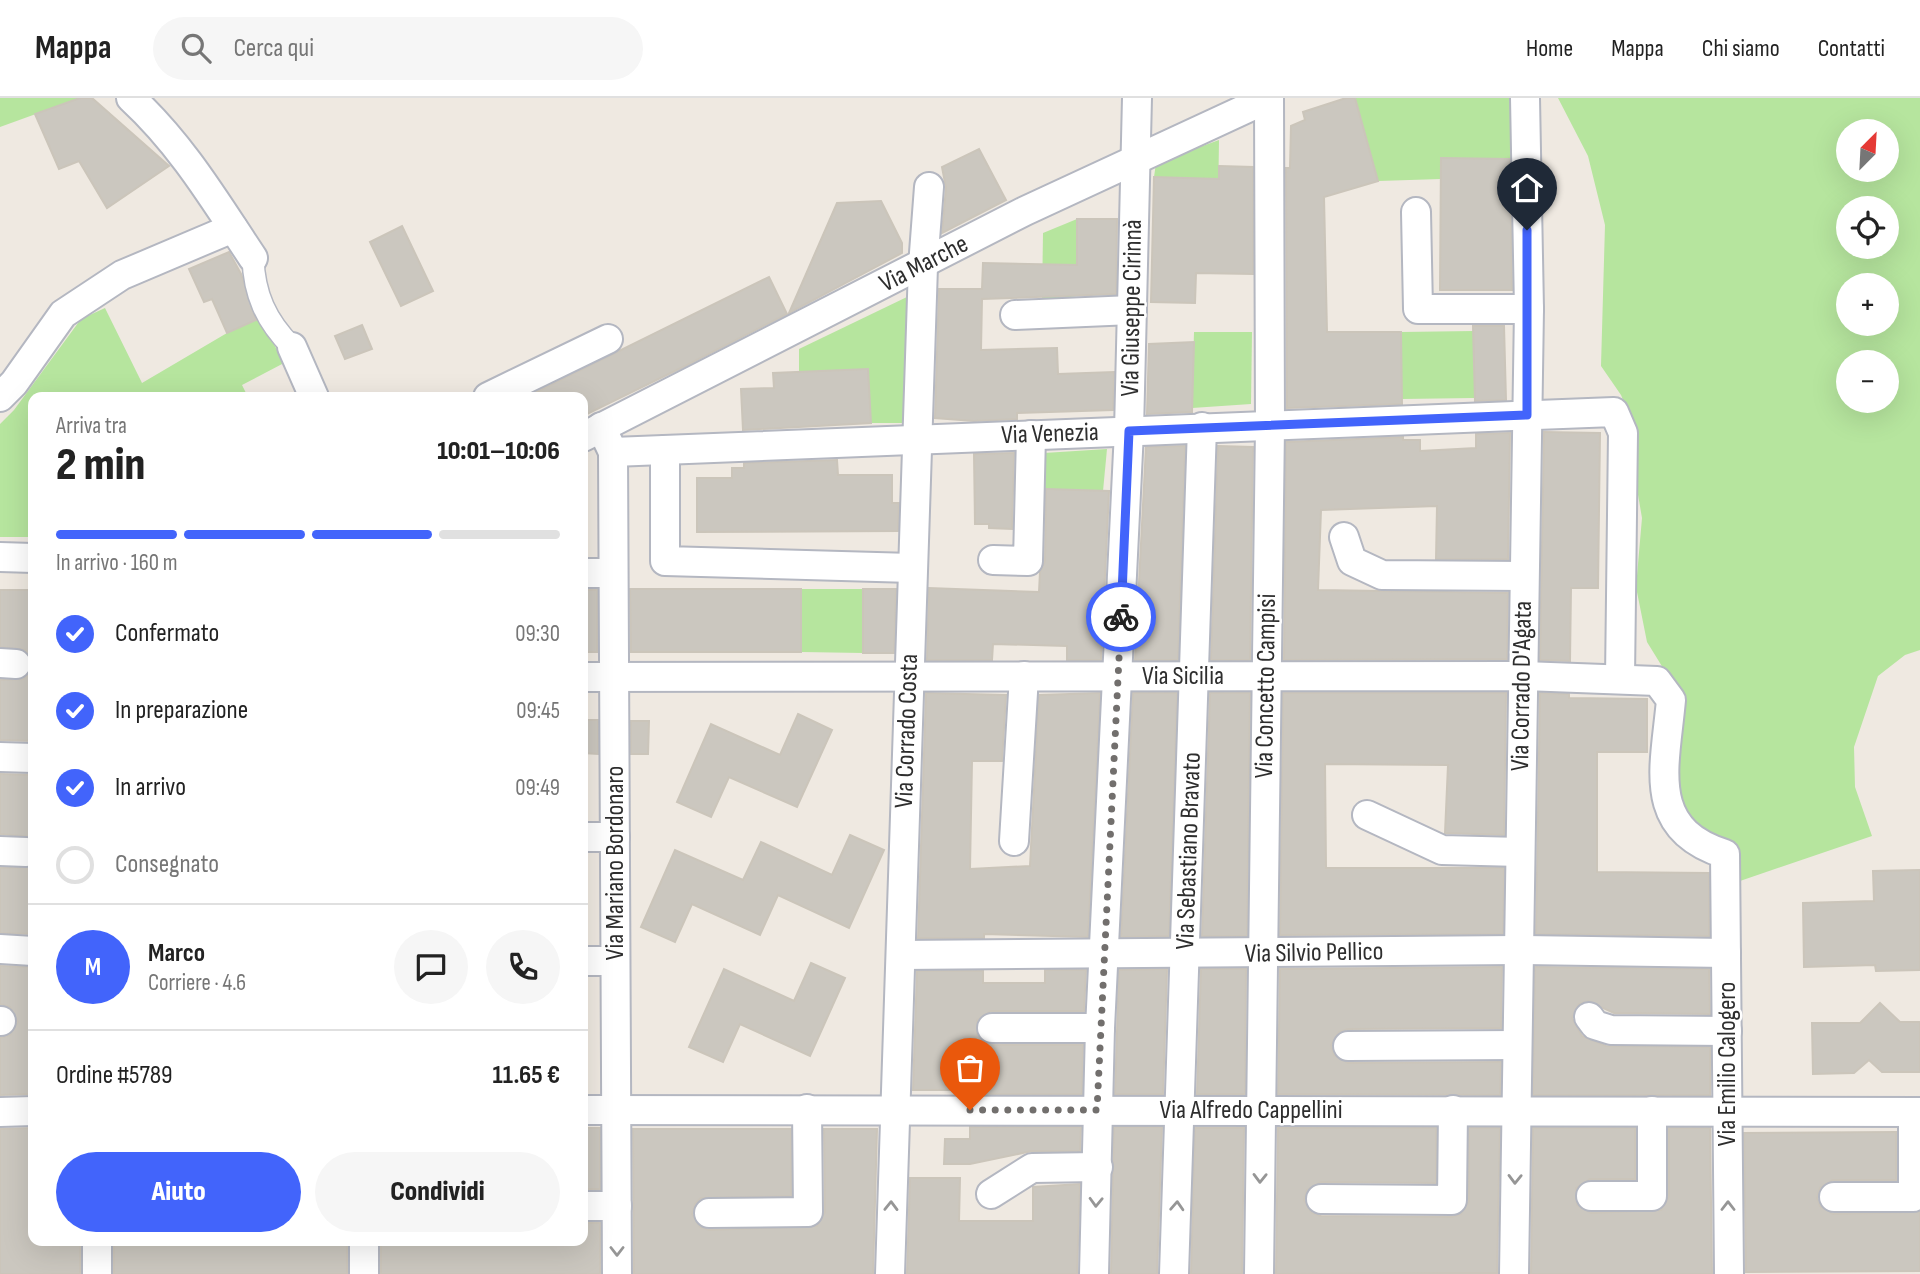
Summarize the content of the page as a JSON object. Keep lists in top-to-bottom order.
{
  "streets": {
    "street": [
      "Via Marche",
      "Via Giuseppe Cirinnà",
      "Via Venezia",
      "Via Sicilia",
      "Via Concetto Campisi",
      "Via Corrado D'Agata",
      "Via Corrado Costa",
      "Via Sebastiano Bravato",
      "Via Mariano Bordonaro",
      "Via Silvio Pellico",
      "Via Emilio Calogero",
      "Via Alfredo Cappellini"
    ]
  },
  "crossings": [
    ["Via Marche", "Via Giuseppe Cirinnà"],
    ["Via Marche", "Via Venezia"],
    ["Via Marche", "Via Concetto Campisi"],
    ["Via Marche", "Via Corrado Costa"],
    ["Via Marche", "Via Mariano Bordonaro"],
    ["Via Giuseppe Cirinnà", "Via Venezia"],
    ["Via Giuseppe Cirinnà", "Via Sicilia"],
    ["Via Giuseppe Cirinnà", "Via Silvio Pellico"],
    ["Via Giuseppe Cirinnà", "Via Alfredo Cappellini"],
    ["Via Venezia", "Via Sicilia"],
    ["Via Venezia", "Via Concetto Campisi"],
    ["Via Venezia", "Via Corrado D'Agata"],
    ["Via Venezia", "Via Corrado Costa"],
    ["Via Venezia", "Via Sebastiano Bravato"],
    ["Via Venezia", "Via Mariano Bordonaro"],
    ["Via Sicilia", "Via Concetto Campisi"],
    ["Via Sicilia", "Via Corrado D'Agata"],
    ["Via Sicilia", "Via Corrado Costa"],
    ["Via Sicilia", "Via Sebastiano Bravato"],
    ["Via Sicilia", "Via Mariano Bordonaro"],
    ["Via Sicilia", "Via Emilio Calogero"],
    ["Via Concetto Campisi", "Via Silvio Pellico"],
    ["Via Concetto Campisi", "Via Alfredo Cappellini"],
    ["Via Corrado D'Agata", "Via Silvio Pellico"],
    ["Via Corrado D'Agata", "Via Alfredo Cappellini"],
    ["Via Corrado Costa", "Via Silvio Pellico"],
    ["Via Corrado Costa", "Via Alfredo Cappellini"],
    ["Via Sebastiano Bravato", "Via Silvio Pellico"],
    ["Via Sebastiano Bravato", "Via Alfredo Cappellini"],
    ["Via Mariano Bordonaro", "Via Alfredo Cappellini"],
    ["Via Silvio Pellico", "Via Emilio Calogero"],
    ["Via Emilio Calogero", "Via Alfredo Cappellini"]
  ],
  "one_way": ["Via Emilio Calogero"],
  "north": "top right",
  "page": {
    "header": "Mappa",
    "search": "Cerca qui",
    "nav": [
      "Home",
      "Mappa",
      "Chi siamo",
      "Contatti"
    ],
    "map_buttons": ["+", "−"],
    "heading": ["2 min", "Arriva tra", "10:01–10:06"],
    "panel": [
      "Marco",
      "Corriere · 4.6",
      "Ordine #5789",
      "11.65 €"
    ],
    "bar": "In arrivo · 160 m",
    "list": [
      ["Confermato", "09:30"],
      ["In preparazione", "09:45"],
      ["In arrivo", "09:49"],
      "Consegnato"
    ],
    "round": "M",
    "buttons": ["Aiuto", "Condividi"]
  }
}
